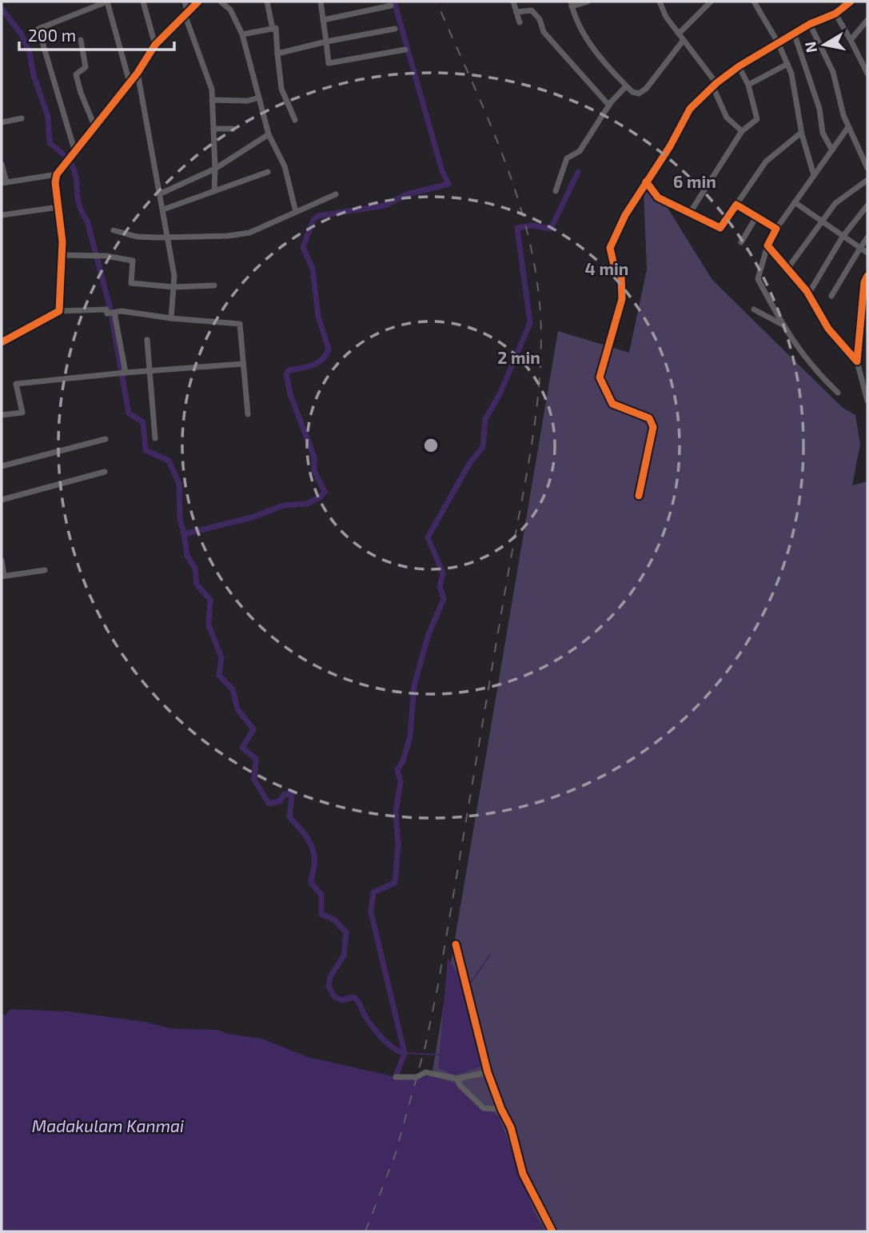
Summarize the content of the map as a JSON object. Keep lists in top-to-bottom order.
{
  "water": ["Madakulam Kanmai"],
  "scale_bar": "200 m",
  "north": "left",
  "rings": ["6 min", "4 min", "2 min"]
}
